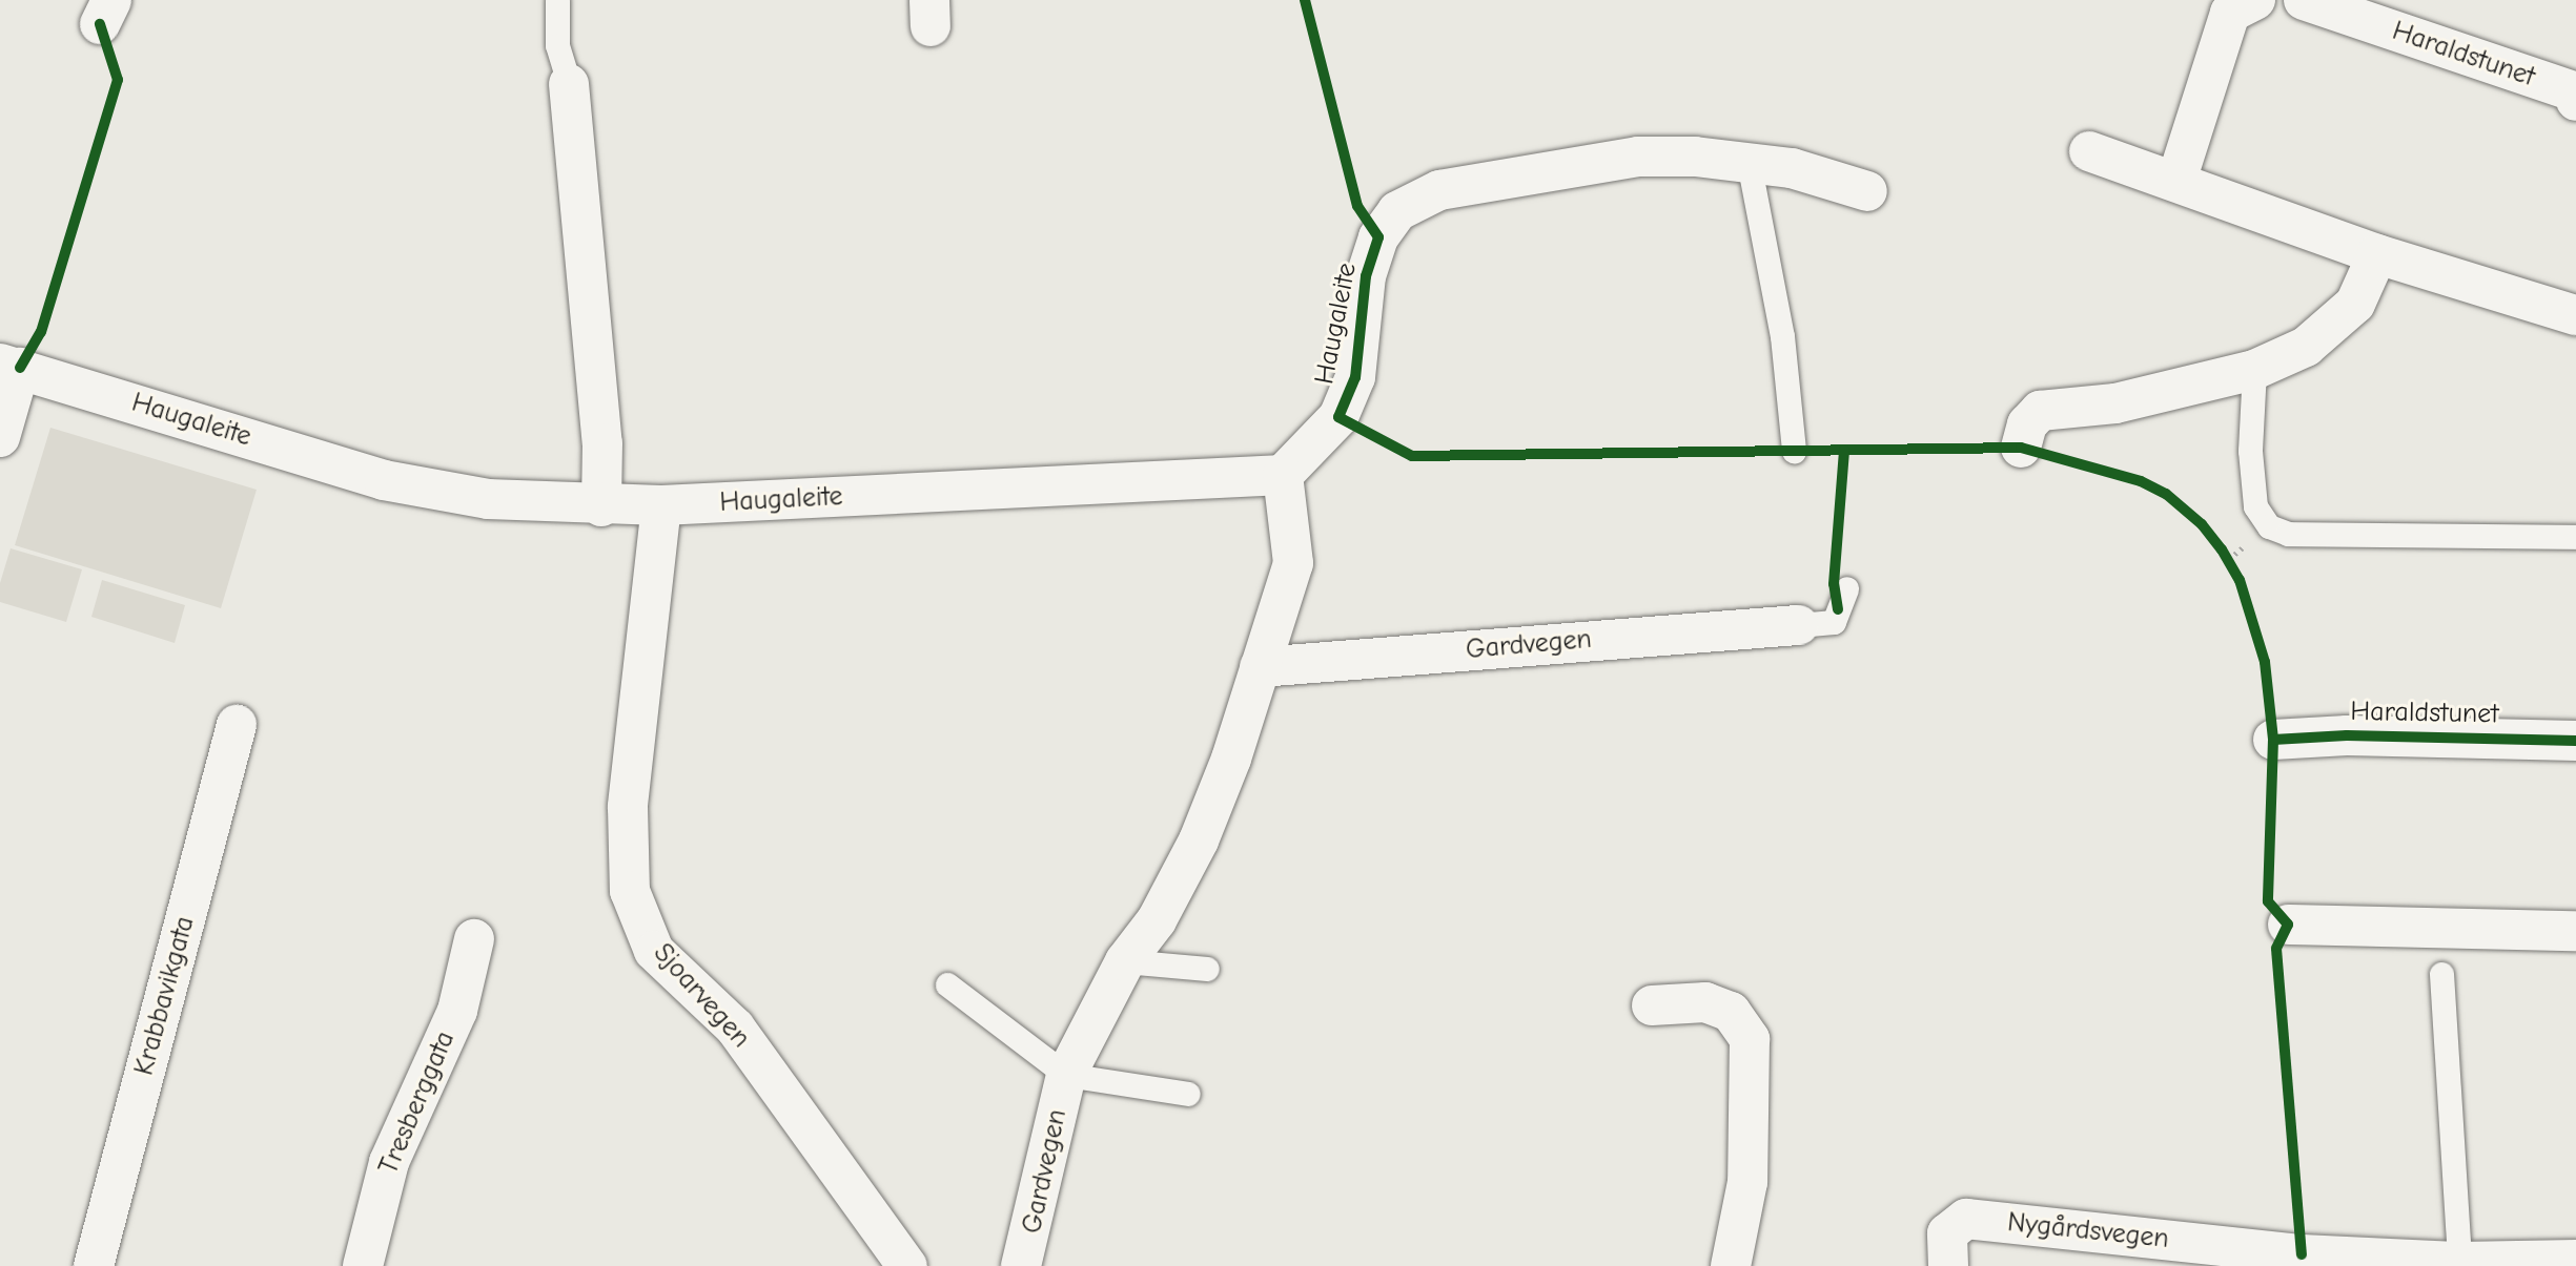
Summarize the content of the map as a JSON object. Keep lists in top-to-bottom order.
{
  "streets": {
    "street": [
      "Haraldstunet",
      "Haugaleite",
      "Gardvegen",
      "Krabbavikgata",
      "Sjoarvegen",
      "Tresberggata",
      "Nygårdsvegen"
    ]
  },
  "crossings": [
    ["Haugaleite", "Gardvegen"],
    ["Haugaleite", "Sjoarvegen"]
  ]
}
